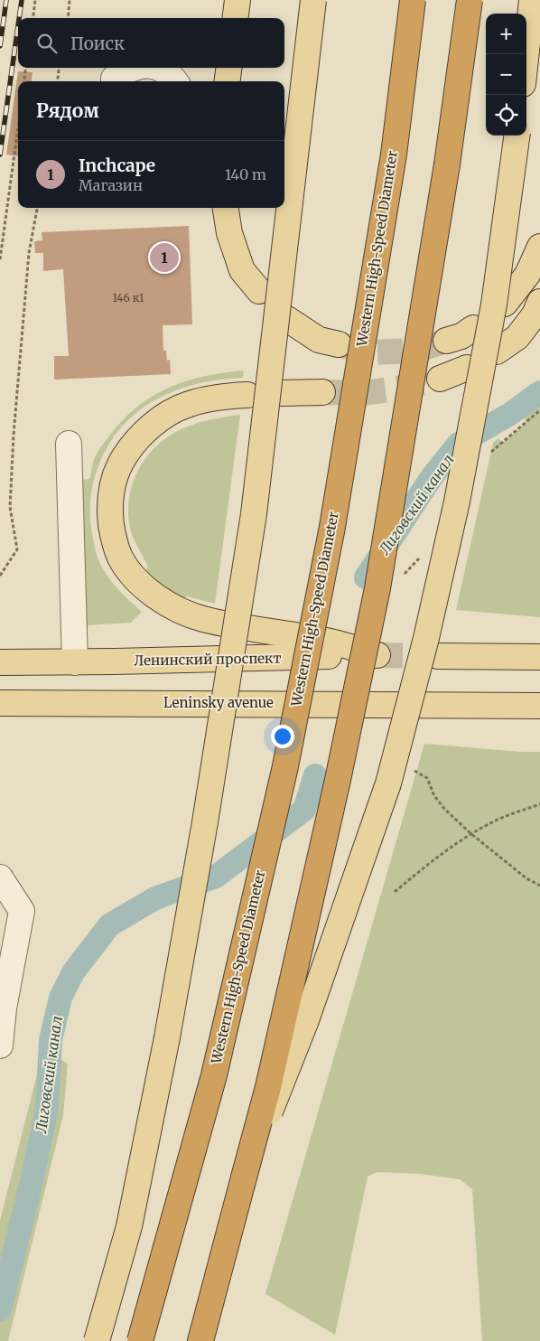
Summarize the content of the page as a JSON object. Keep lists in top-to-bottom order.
{
  "streets": {
    "highway": ["Western High-Speed Diameter"],
    "main road": ["Ленинский проспект"]
  },
  "water": ["Лиговский канал"],
  "house_numbers": ["146 к1"],
  "page": {
    "map_buttons": ["+", "−"],
    "search": "Поиск",
    "heading": "Рядом",
    "list": [
      {
        "mark": "1",
        "name": "Inchcape",
        "note": "Магазин",
        "value": "140 m"
      }
    ],
    "pins": "1"
  }
}
